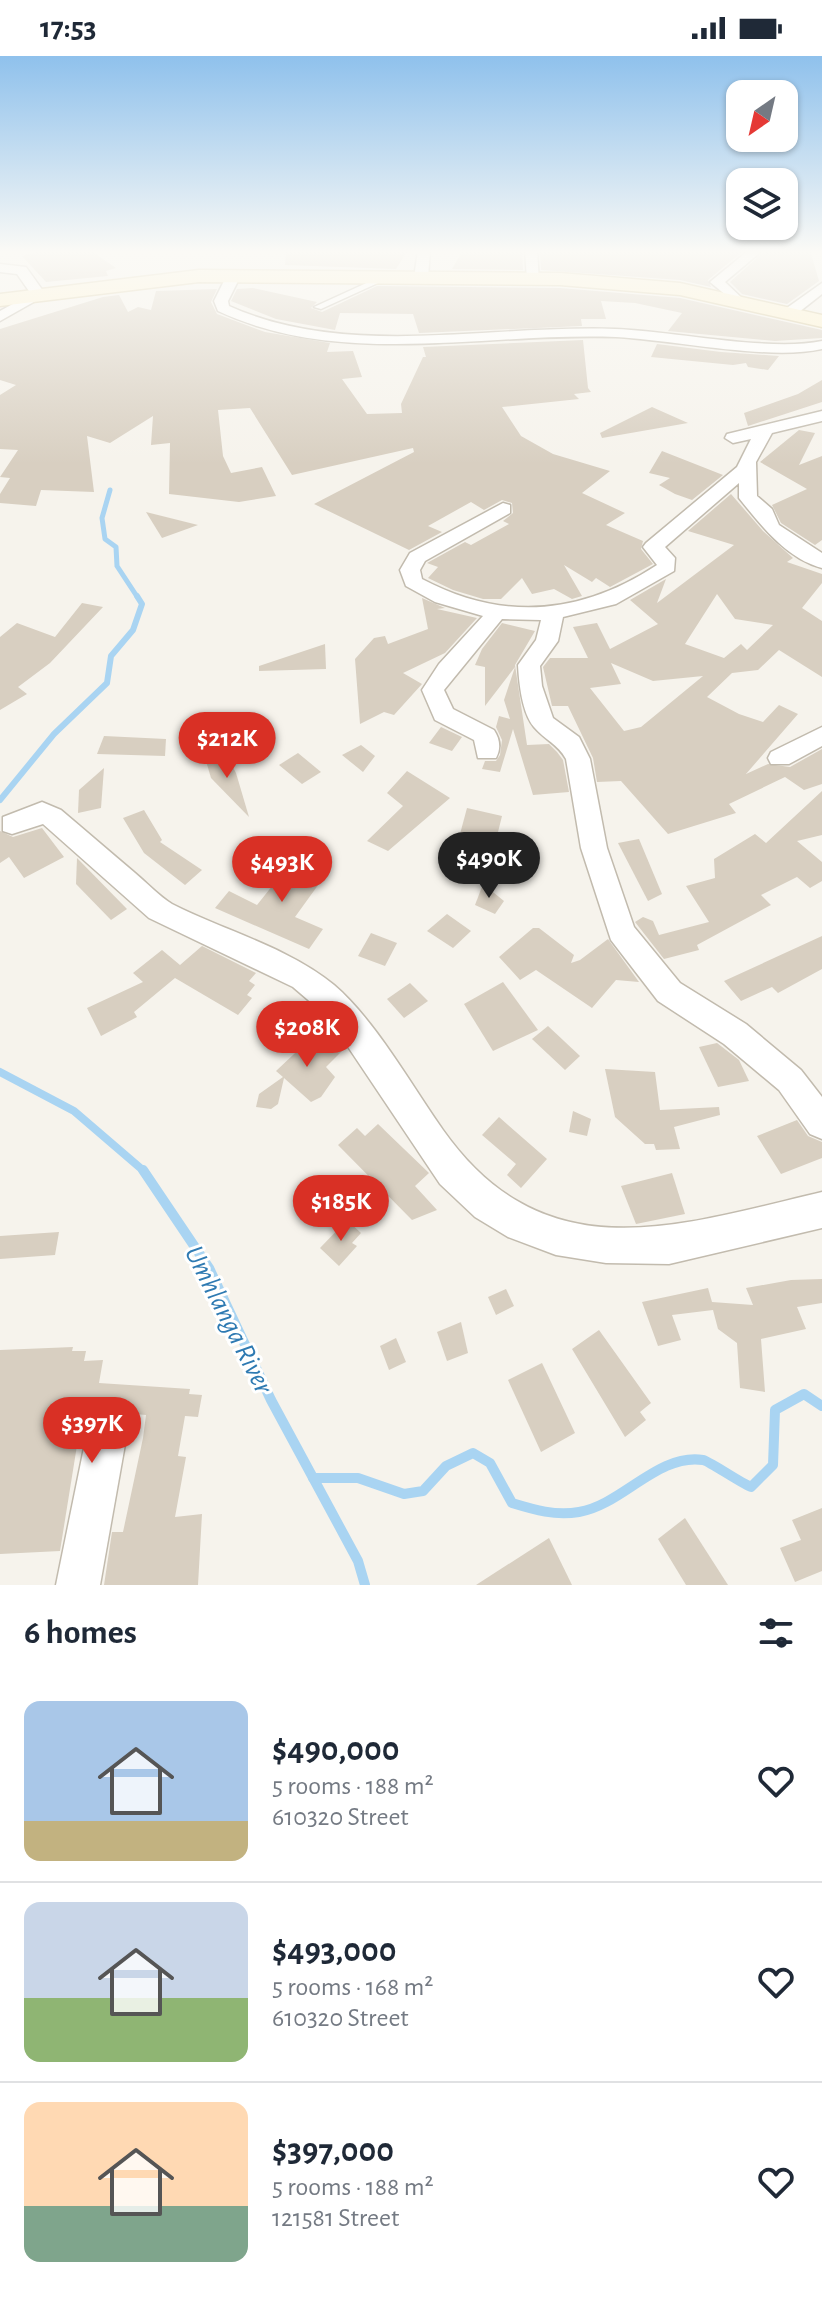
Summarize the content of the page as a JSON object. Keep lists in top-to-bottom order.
{
  "water": ["Umhlanga River"],
  "north": "bottom left",
  "page": {
    "status": "17:53",
    "price": [
      "$212K",
      "$490K",
      "$493K",
      "$208K",
      "$185K",
      "$397K"
    ],
    "heading": "6 homes",
    "list": [
      {
        "name": "$490,000",
        "note": "5 rooms · 188 m² · 610320 Street"
      },
      {
        "name": "$493,000",
        "note": "5 rooms · 168 m² · 610320 Street"
      },
      {
        "name": "$397,000",
        "note": "5 rooms · 188 m² · 121581 Street"
      }
    ]
  }
}
